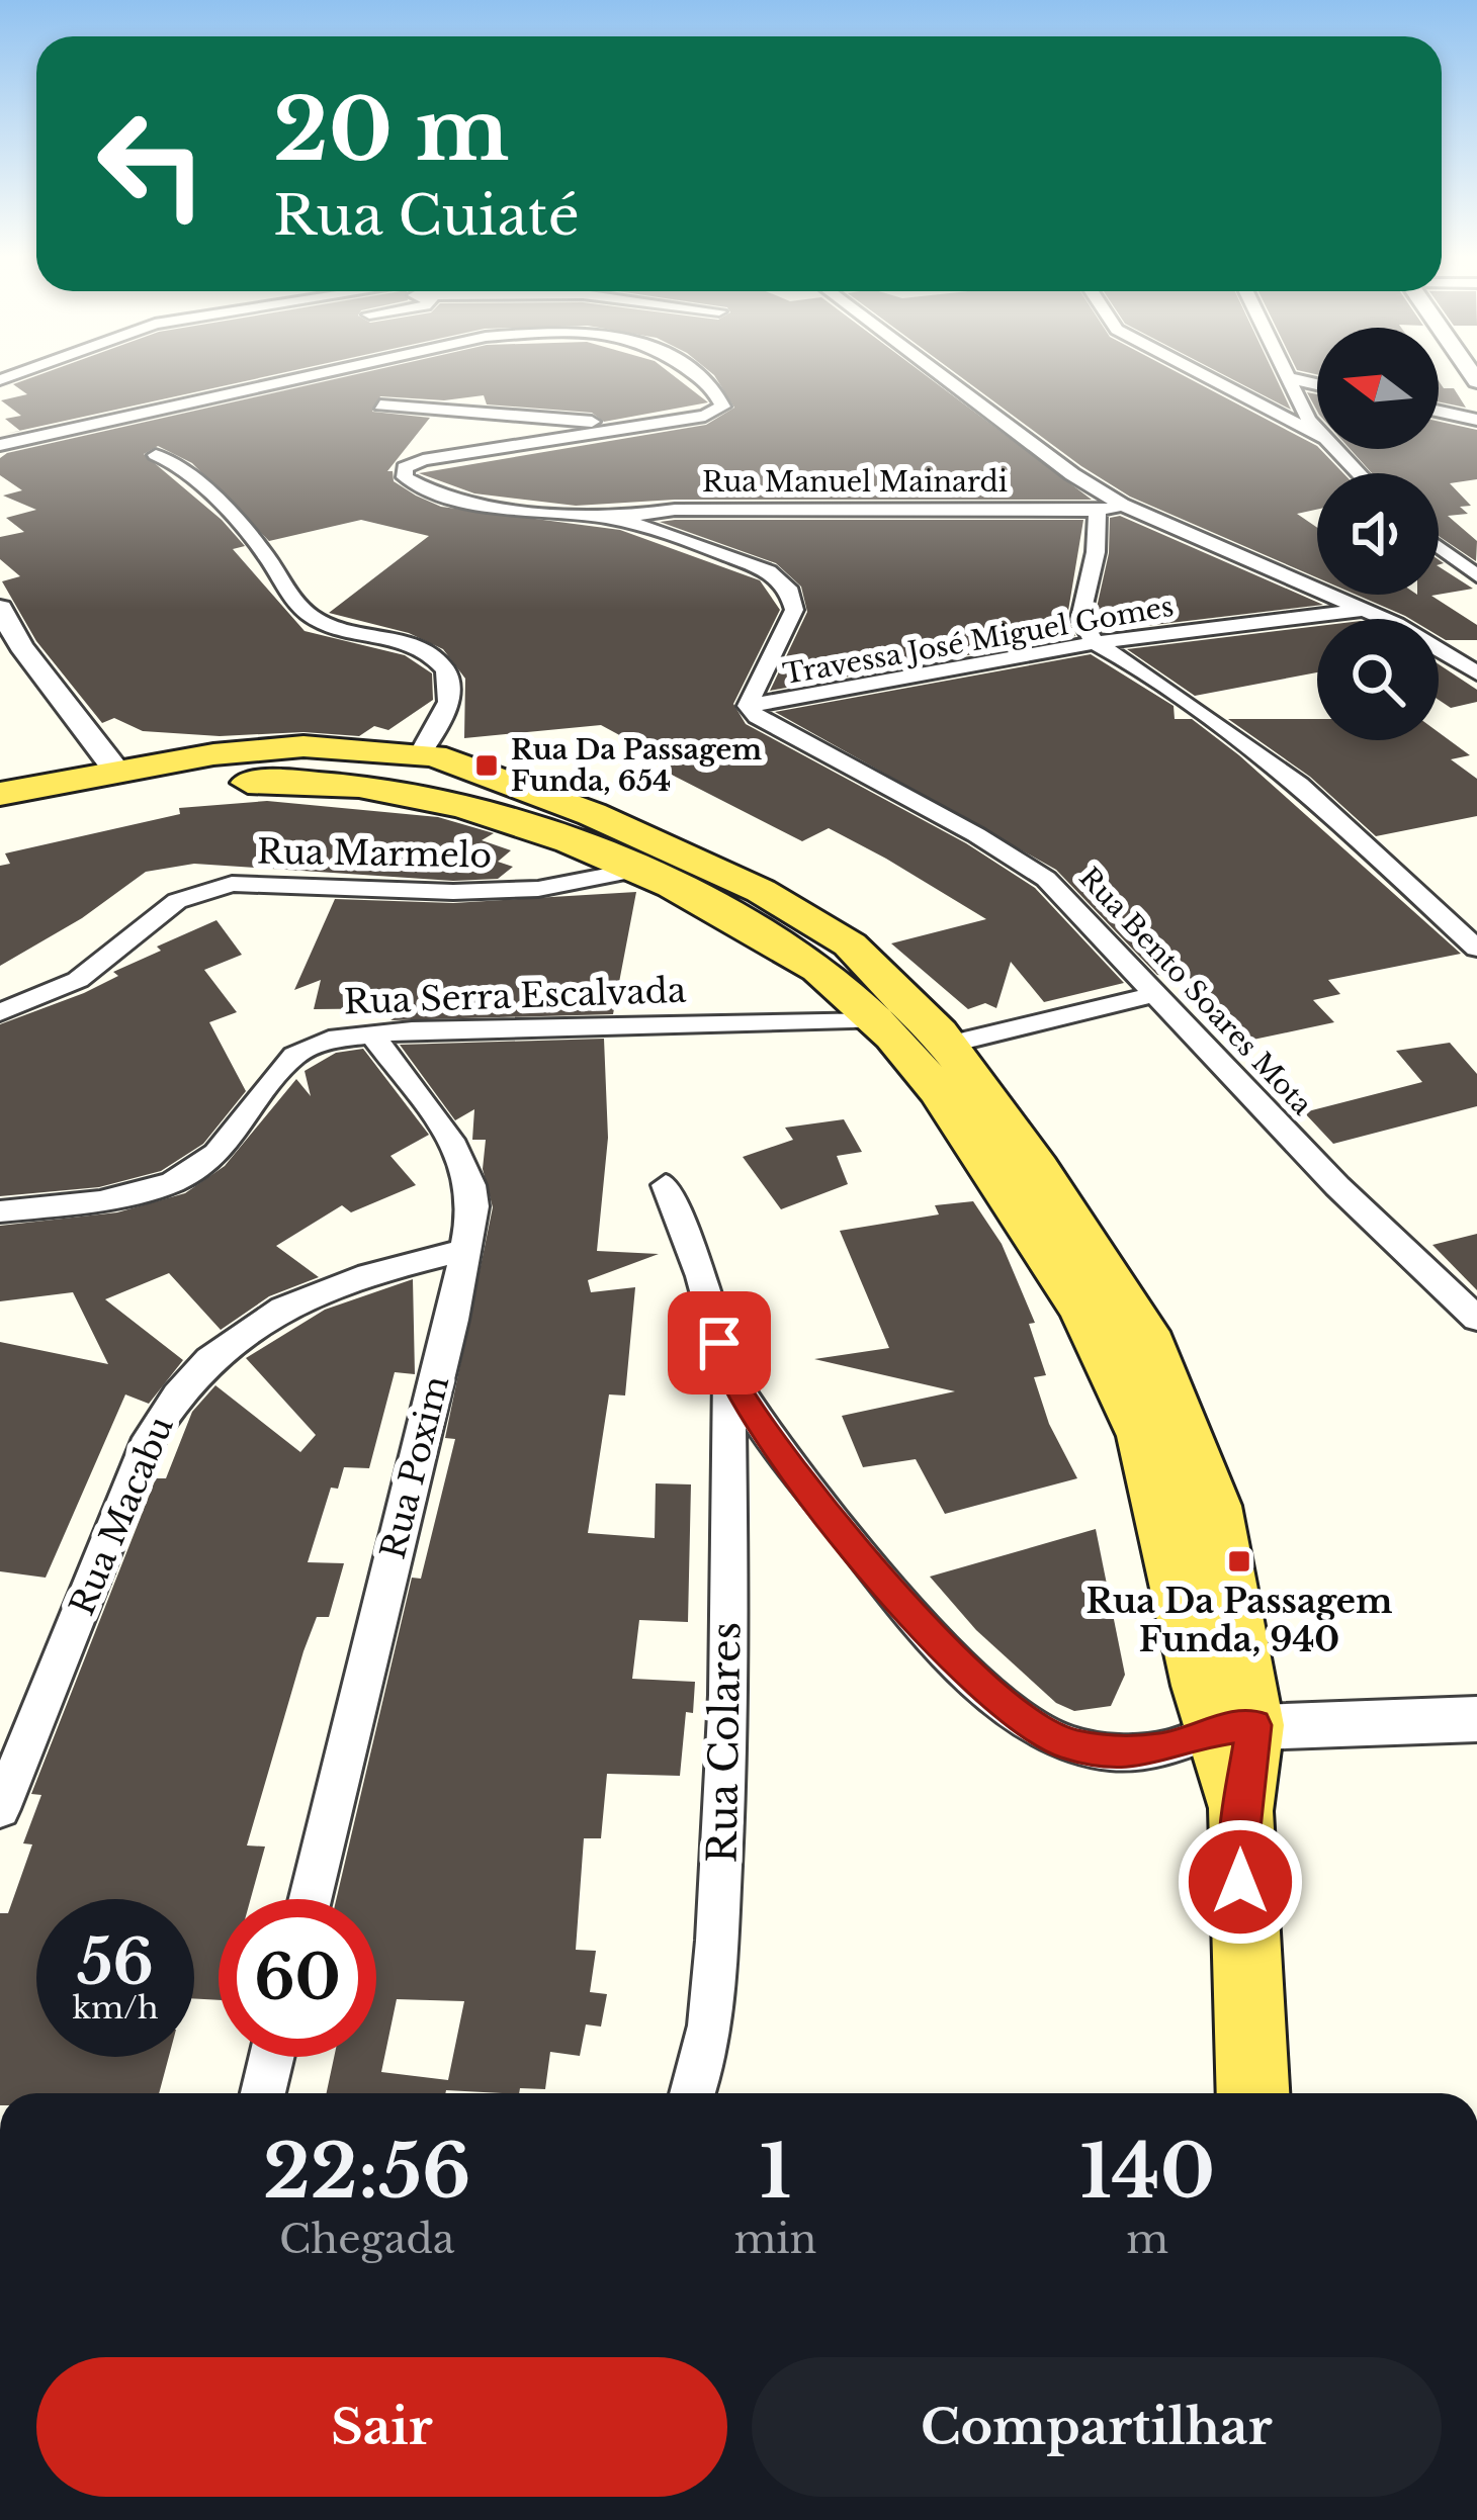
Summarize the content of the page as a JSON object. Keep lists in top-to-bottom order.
{
  "streets": {
    "street": [
      "Rua Manuel Mainardi",
      "Travessa José Miguel Gomes",
      "Rua Marmelo",
      "Rua Bento Soares Mota",
      "Rua Serra Escalvada",
      "Rua Poxim",
      "Rua Macabu",
      "Rua Colares"
    ]
  },
  "crossings": [
    ["Travessa José Miguel Gomes", "Rua Bento Soares Mota"],
    ["Rua Serra Escalvada", "Rua Poxim"],
    ["Rua Poxim", "Rua Macabu"]
  ],
  "places": {
    "transit": ["Rua Da Passagem Funda, 654", "Rua Da Passagem Funda, 940"]
  },
  "north": "left",
  "page": {
    "turn": ["20 m", "Rua Cuiaté"],
    "speed": "56 km/h",
    "limit": "60",
    "eta": [
      "22:56",
      "Chegada",
      "1",
      "min",
      "140",
      "m"
    ],
    "buttons": ["Sair", "Compartilhar"]
  }
}
